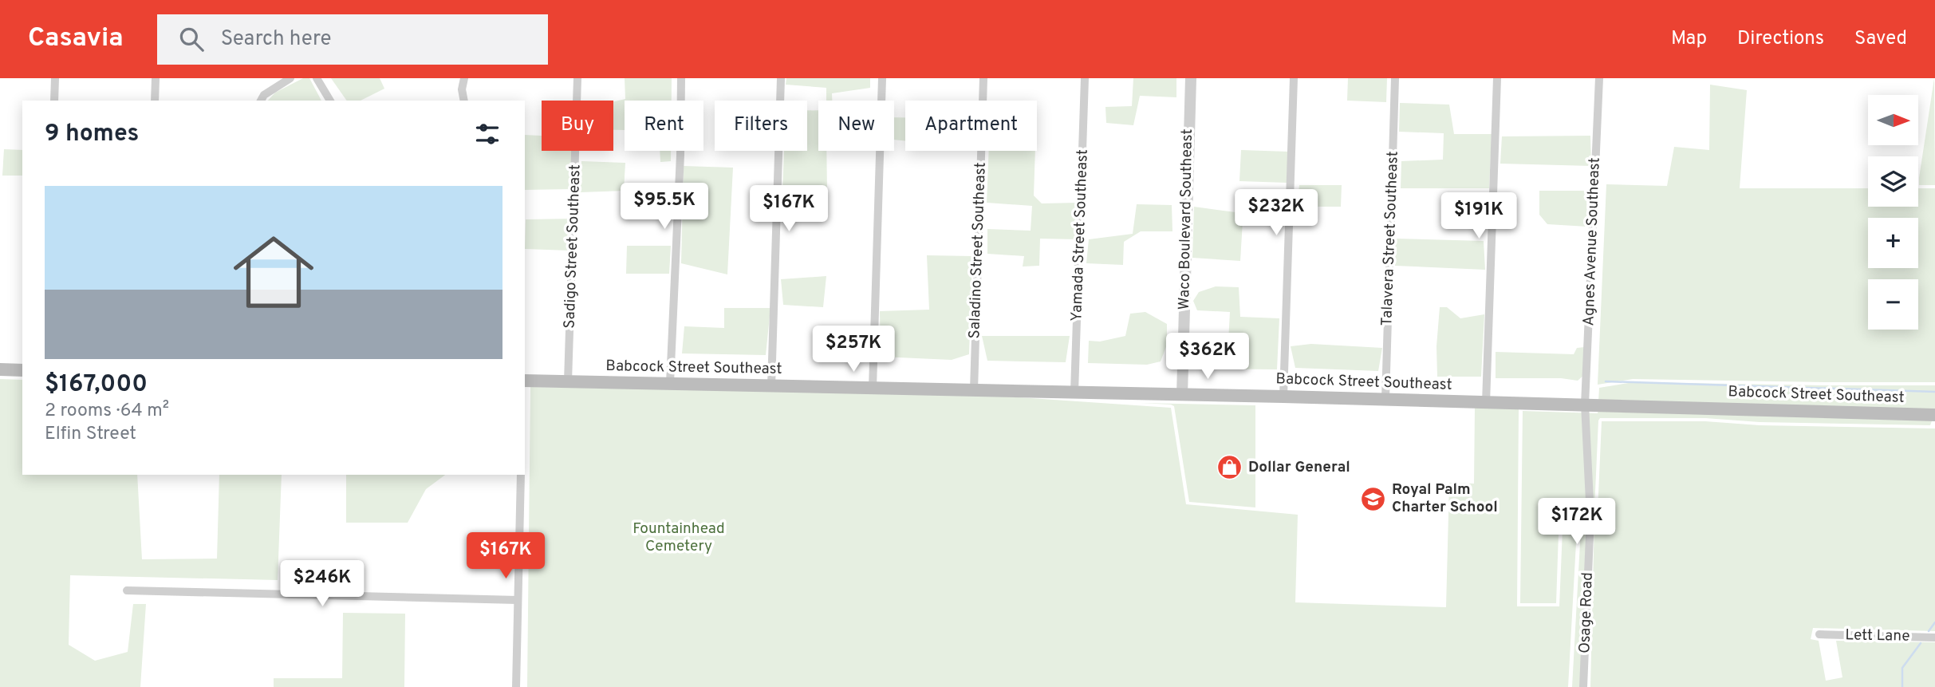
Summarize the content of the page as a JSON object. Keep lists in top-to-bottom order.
{
  "streets": {
    "main road": ["Babcock Street Southeast"],
    "street": [
      "Waco Boulevard Southeast",
      "Yamada Street Southeast",
      "Talavera Street Southeast",
      "Agnes Avenue Southeast",
      "Sadigo Street Southeast",
      "Saladino Street Southeast",
      "Osage Road",
      "Lett Lane"
    ]
  },
  "crossings": [
    ["Waco Boulevard Southeast", "Babcock Street Southeast"],
    ["Yamada Street Southeast", "Babcock Street Southeast"],
    ["Talavera Street Southeast", "Babcock Street Southeast"],
    ["Agnes Avenue Southeast", "Babcock Street Southeast"],
    ["Agnes Avenue Southeast", "Osage Road"],
    ["Sadigo Street Southeast", "Babcock Street Southeast"],
    ["Saladino Street Southeast", "Babcock Street Southeast"],
    ["Babcock Street Southeast", "Osage Road"]
  ],
  "parks": ["Fountainhead Cemetery"],
  "places": {
    "shop": ["Dollar General"],
    "school or university": ["Royal Palm Charter School"]
  },
  "north": "right",
  "page": {
    "header": "Casavia",
    "search": "Search here",
    "nav": ["Map", "Directions", "Saved"],
    "map_buttons": ["+", "−"],
    "chip": [
      "Buy",
      "Rent",
      "Filters",
      "New",
      "Apartment"
    ],
    "heading": "9 homes",
    "list": [
      {
        "name": "$167,000",
        "note": "2 rooms · 64 m² · Elfin Street"
      }
    ],
    "price": [
      "$95.5K",
      "$167K",
      "$232K",
      "$191K",
      "$257K",
      "$362K",
      "$172K",
      "$167K",
      "$246K"
    ]
  }
}
